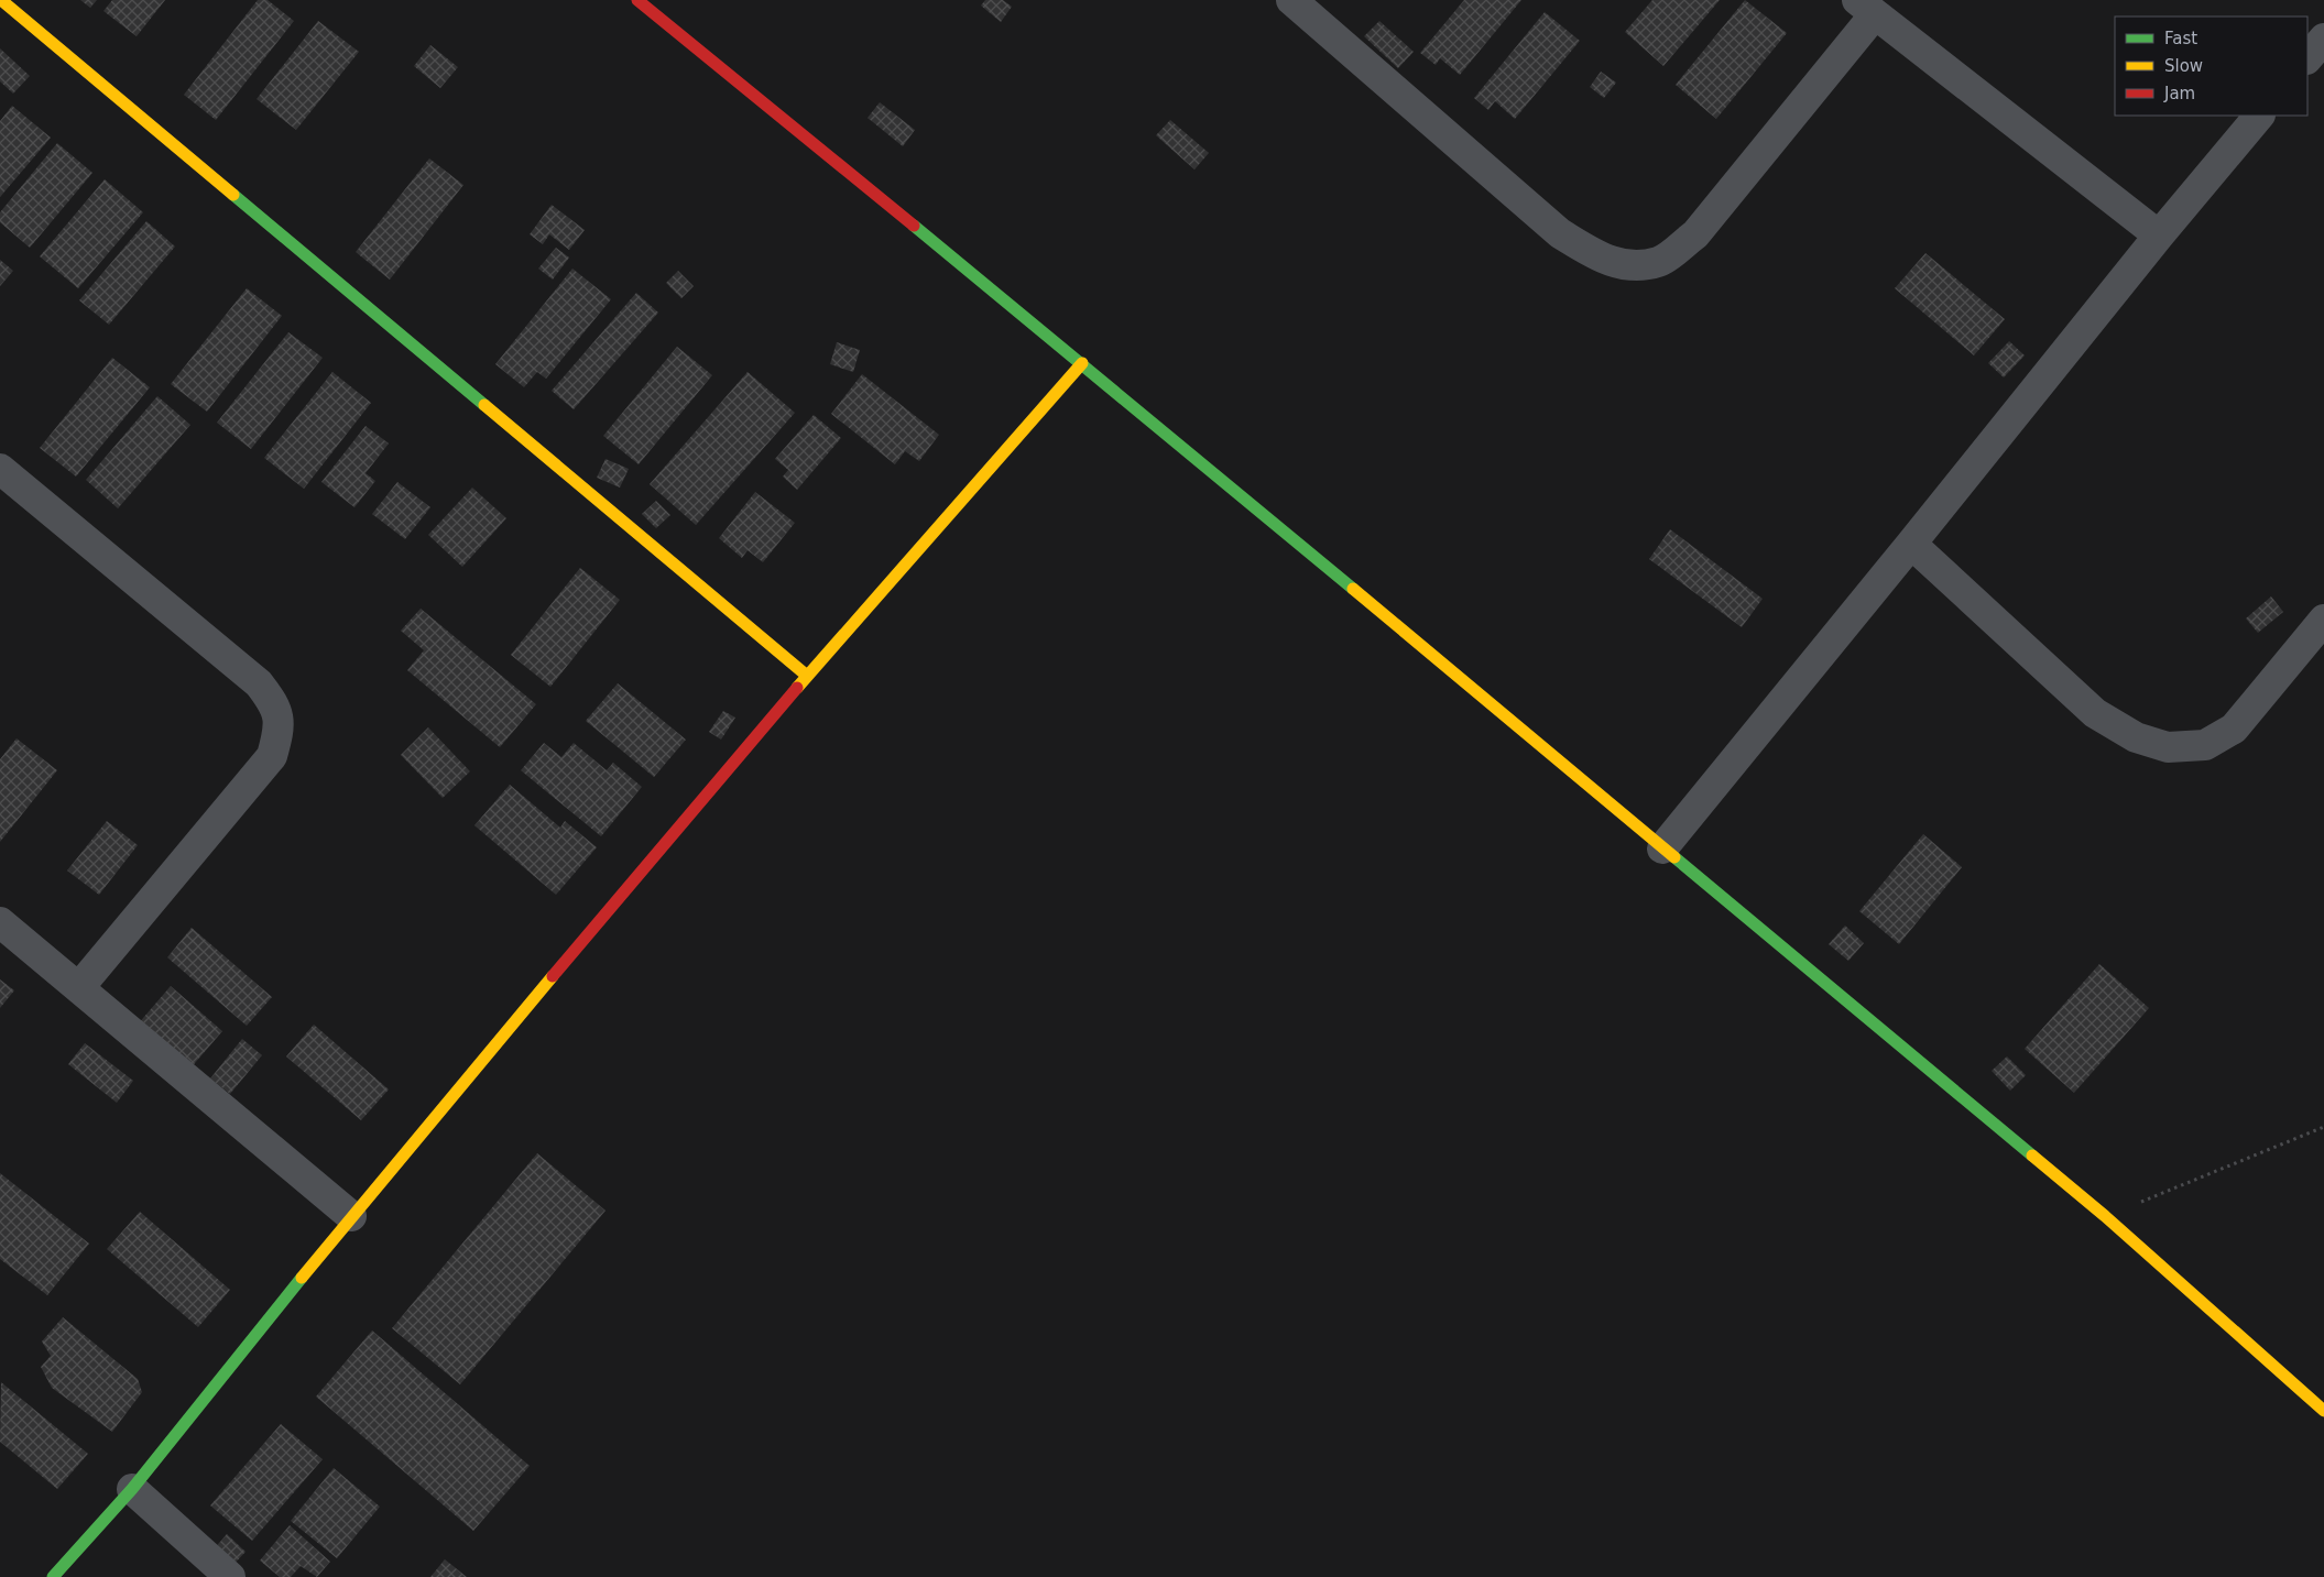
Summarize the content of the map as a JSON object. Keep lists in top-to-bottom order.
{
  "legend": ["Fast", "Slow", "Jam"]
}
